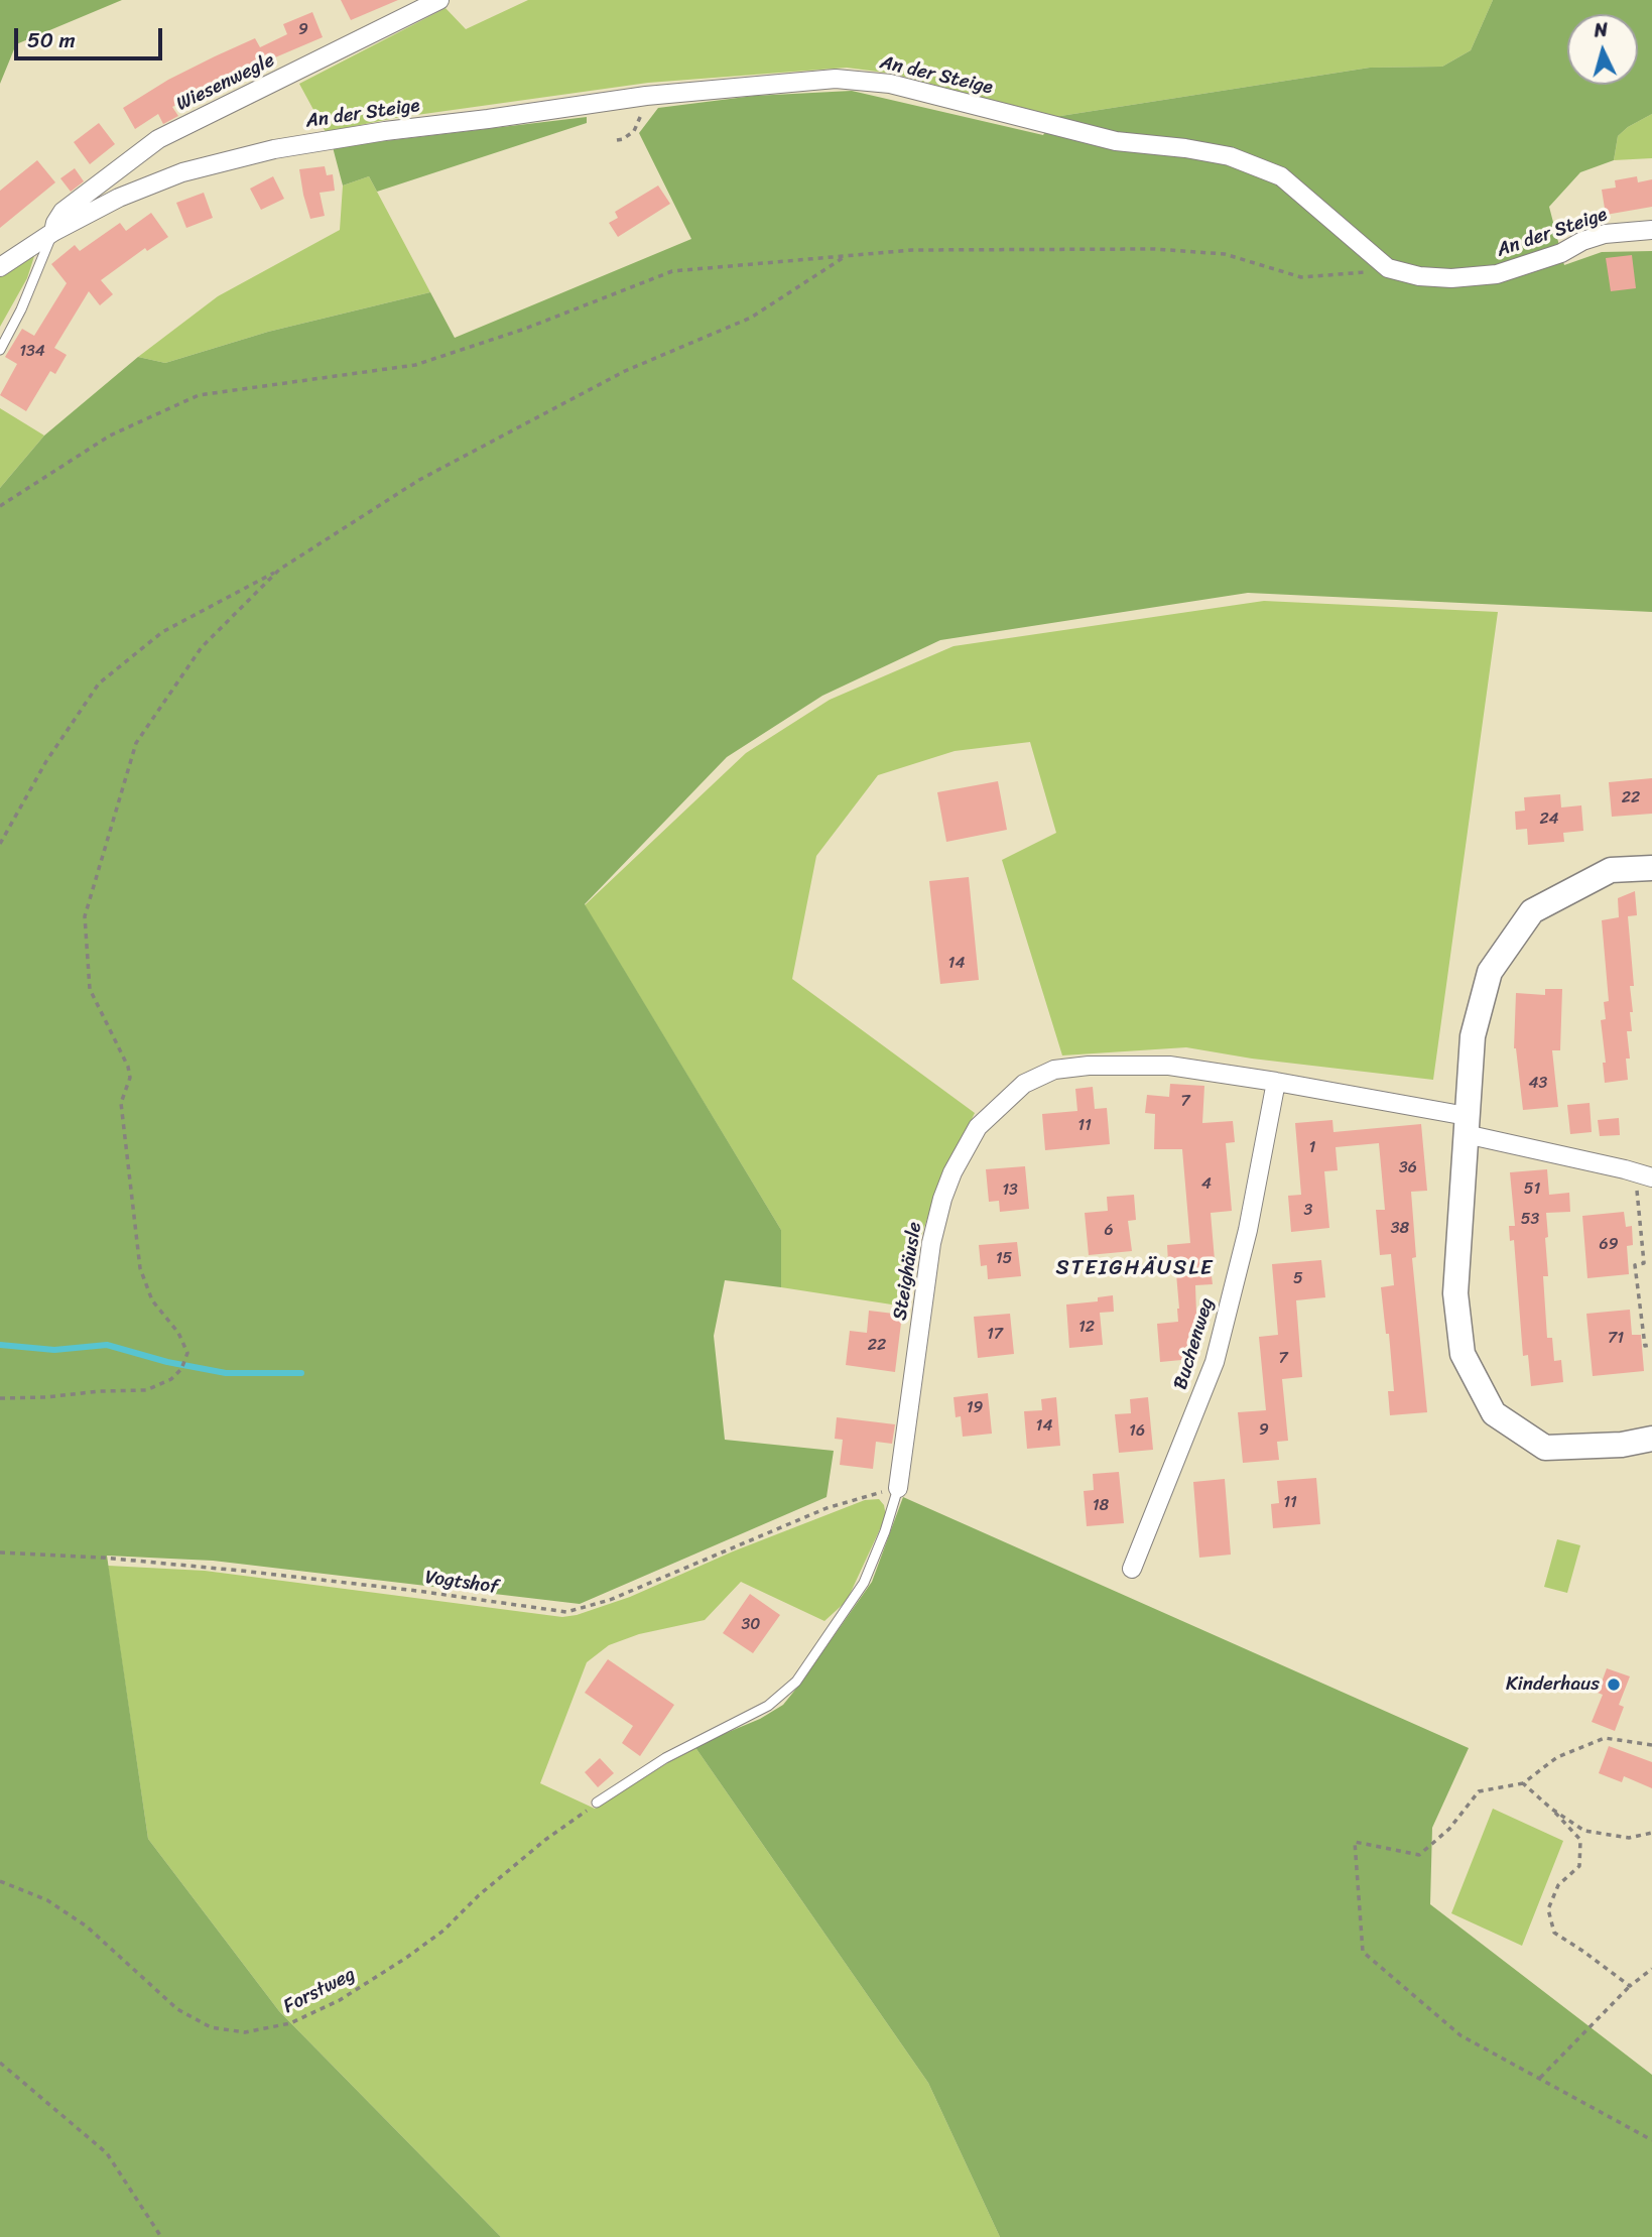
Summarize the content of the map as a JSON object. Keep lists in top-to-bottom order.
{
  "streets": {
    "street": [
      "An der Steige",
      "Wiesenwegle",
      "Steighäusle",
      "Buchenweg"
    ],
    "path": ["Vogtshof", "Forstweg"]
  },
  "crossings": [
    ["An der Steige", "Wiesenwegle"],
    ["Steighäusle", "Buchenweg"],
    ["Steighäusle", "Vogtshof"],
    ["Steighäusle", "Forstweg"]
  ],
  "districts": ["STEIGHÄUSLE"],
  "places": ["Kinderhaus"],
  "house_numbers": [
    "9",
    "134",
    "22",
    "24",
    "14",
    "43",
    "7",
    "11",
    "1",
    "36",
    "4",
    "51",
    "13",
    "3",
    "53",
    "38",
    "6",
    "69",
    "15",
    "5",
    "12",
    "17",
    "71",
    "22",
    "7",
    "19",
    "14",
    "9",
    "16",
    "11",
    "18",
    "30"
  ],
  "scale_bar": "50 m",
  "north": "top"
}
